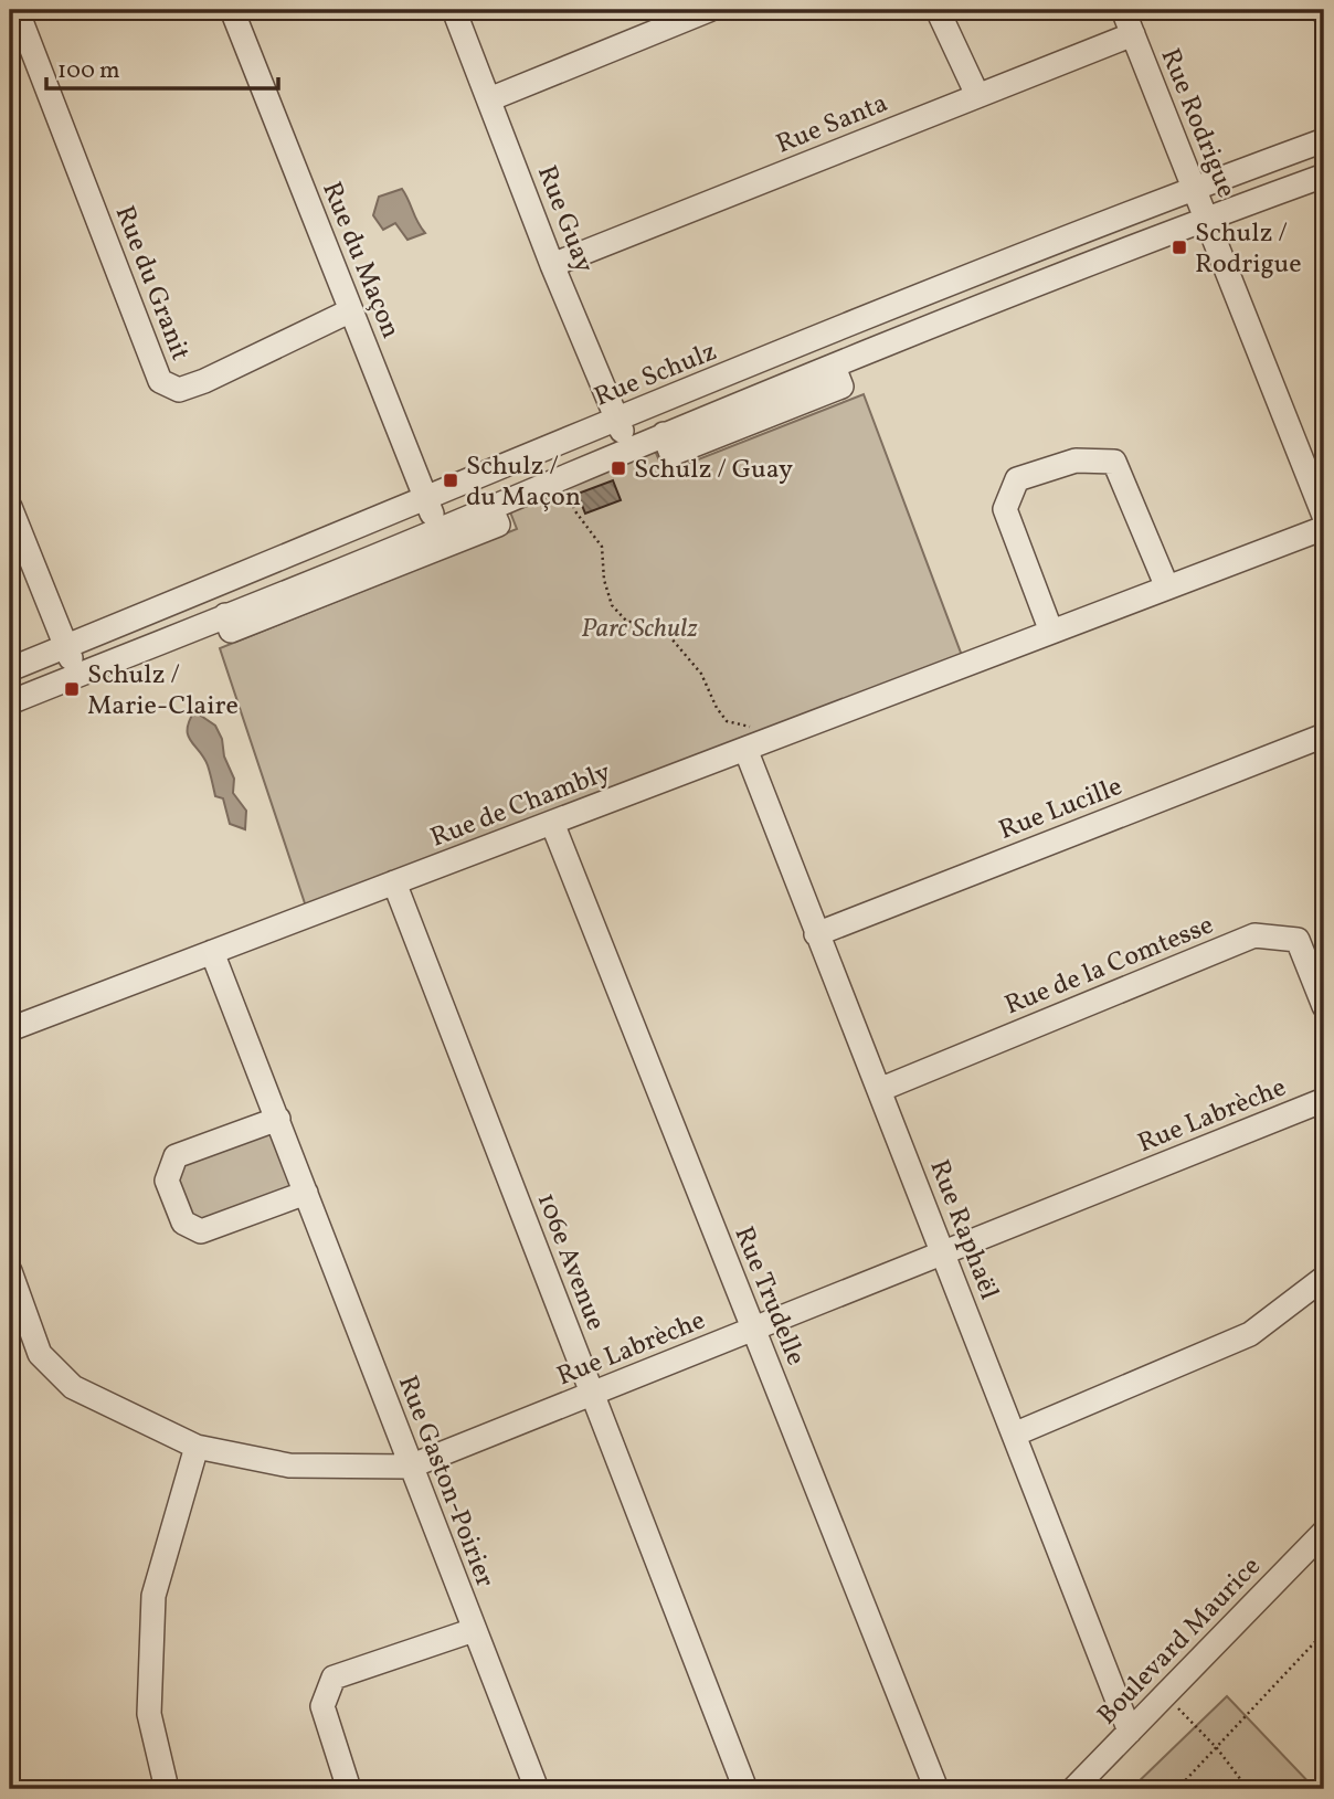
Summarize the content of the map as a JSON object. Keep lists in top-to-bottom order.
{
  "streets": {
    "street": [
      "Rue Santa",
      "Rue Rodrigue",
      "Rue Guay",
      "Rue du Maçon",
      "Rue du Granit",
      "Rue Schulz",
      "Rue de Chambly",
      "Rue Lucille",
      "Rue de la Comtesse",
      "Rue Labrèche",
      "Rue Raphaël",
      "106e Avenue",
      "Rue Trudelle",
      "Rue Gaston-Poirier",
      "Boulevard Maurice"
    ]
  },
  "crossings": [
    ["Rue Santa", "Rue Rodrigue"],
    ["Rue Santa", "Rue Guay"],
    ["Rue Rodrigue", "Rue Schulz"],
    ["Rue Guay", "Rue Schulz"],
    ["Rue du Maçon", "Rue du Granit"],
    ["Rue du Maçon", "Rue Schulz"],
    ["Rue de Chambly", "Rue Raphaël"],
    ["Rue de Chambly", "106e Avenue"],
    ["Rue de Chambly", "Rue Trudelle"],
    ["Rue de Chambly", "Rue Gaston-Poirier"],
    ["Rue Lucille", "Rue Raphaël"],
    ["Rue de la Comtesse", "Rue Raphaël"],
    ["Rue Labrèche", "Rue Raphaël"],
    ["Rue Labrèche", "106e Avenue"],
    ["Rue Labrèche", "Rue Trudelle"],
    ["Rue Labrèche", "Rue Gaston-Poirier"],
    ["Rue Raphaël", "Boulevard Maurice"]
  ],
  "parks": ["Parc Schulz"],
  "places": {
    "transit": [
      "Schulz / Rodrigue",
      "Schulz / Guay",
      "Schulz / du Maçon",
      "Schulz / Marie-Claire"
    ]
  },
  "scale_bar": "100 m"
}
